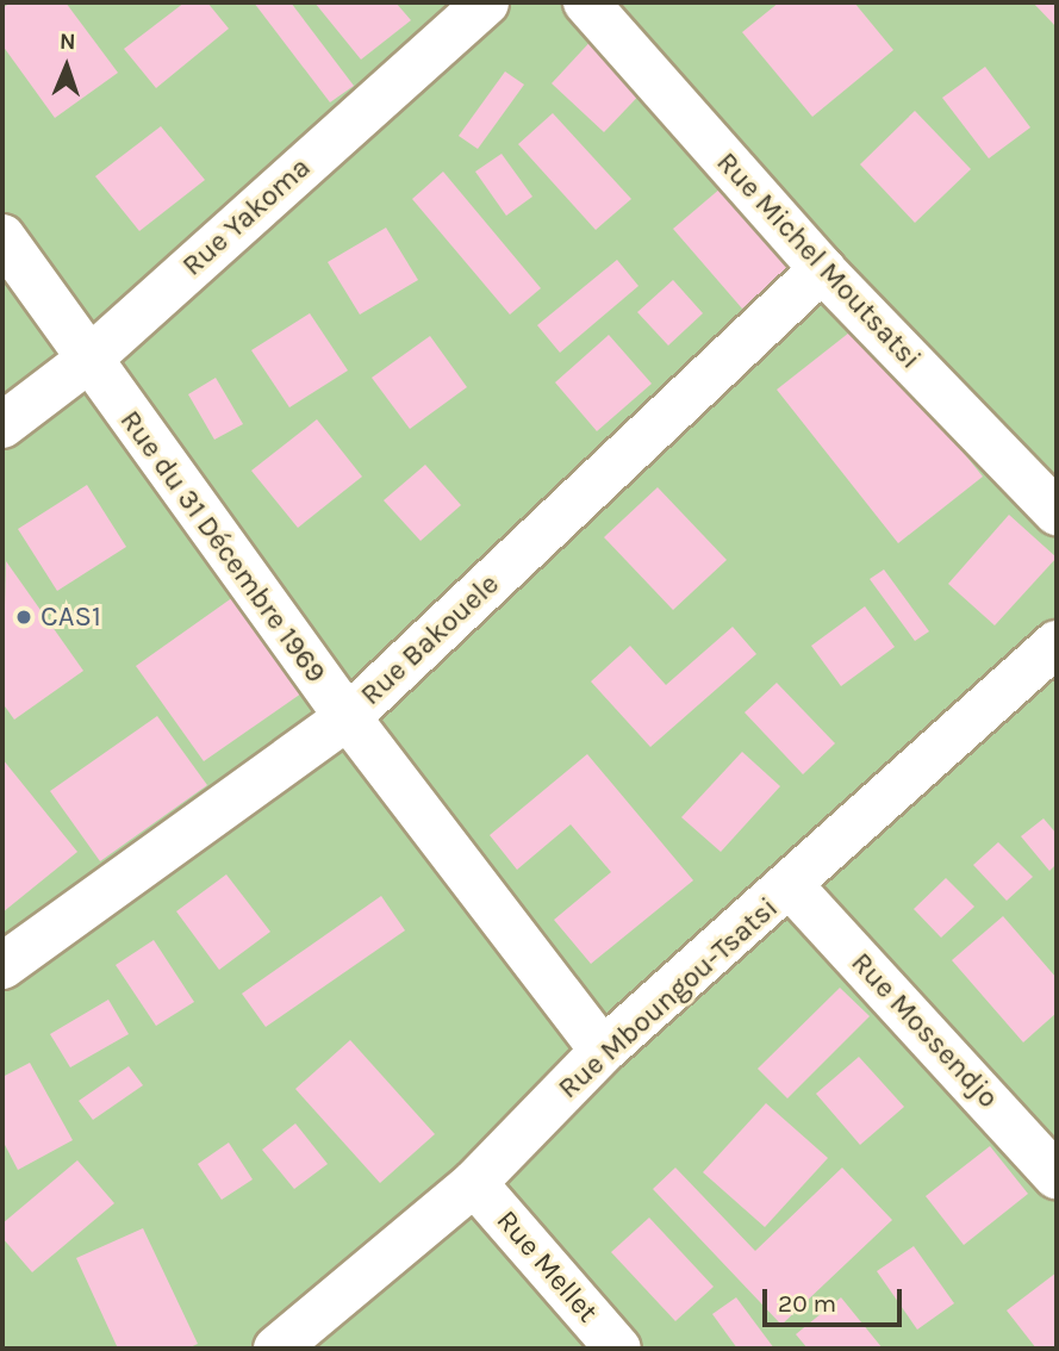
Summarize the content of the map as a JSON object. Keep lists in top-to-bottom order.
{
  "streets": {
    "street": [
      "Rue Yakoma",
      "Rue Michel Moutsatsi",
      "Rue du 31 Décembre 1969",
      "Rue Bakouele",
      "Rue Mboungou-Tsatsi",
      "Rue Mossendjo",
      "Rue Mellet"
    ]
  },
  "crossings": [
    ["Rue Yakoma", "Rue du 31 Décembre 1969"],
    ["Rue Michel Moutsatsi", "Rue Bakouele"],
    ["Rue du 31 Décembre 1969", "Rue Bakouele"],
    ["Rue du 31 Décembre 1969", "Rue Mboungou-Tsatsi"],
    ["Rue Mboungou-Tsatsi", "Rue Mossendjo"],
    ["Rue Mboungou-Tsatsi", "Rue Mellet"]
  ],
  "places": ["CAS1"],
  "scale_bar": "20 m",
  "north": "top"
}
